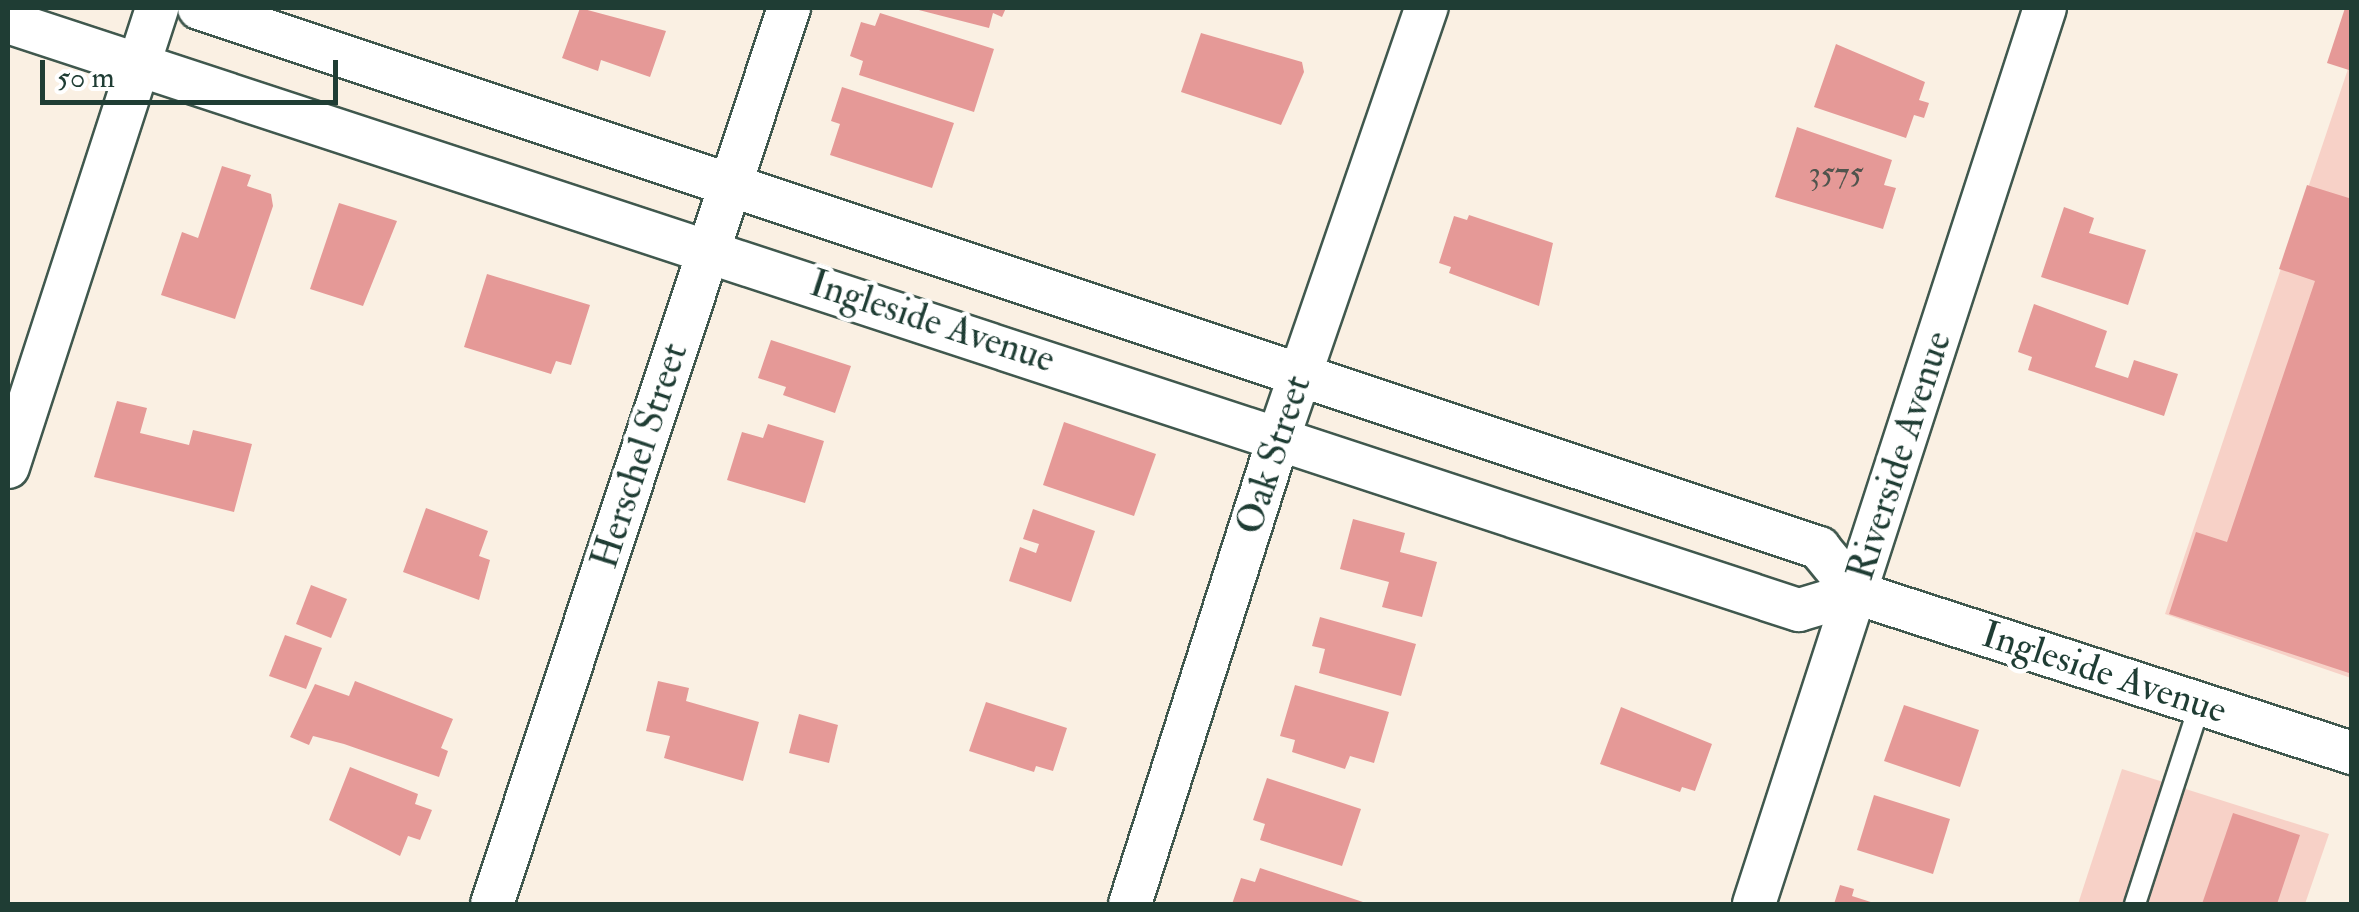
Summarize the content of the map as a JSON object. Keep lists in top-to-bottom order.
{
  "streets": {
    "street": [
      "Ingleside Avenue",
      "Oak Street",
      "Herschel Street",
      "Riverside Avenue"
    ]
  },
  "crossings": [
    ["Ingleside Avenue", "Oak Street"],
    ["Ingleside Avenue", "Herschel Street"],
    ["Ingleside Avenue", "Riverside Avenue"]
  ],
  "house_numbers": ["3575"],
  "scale_bar": "50 m"
}
